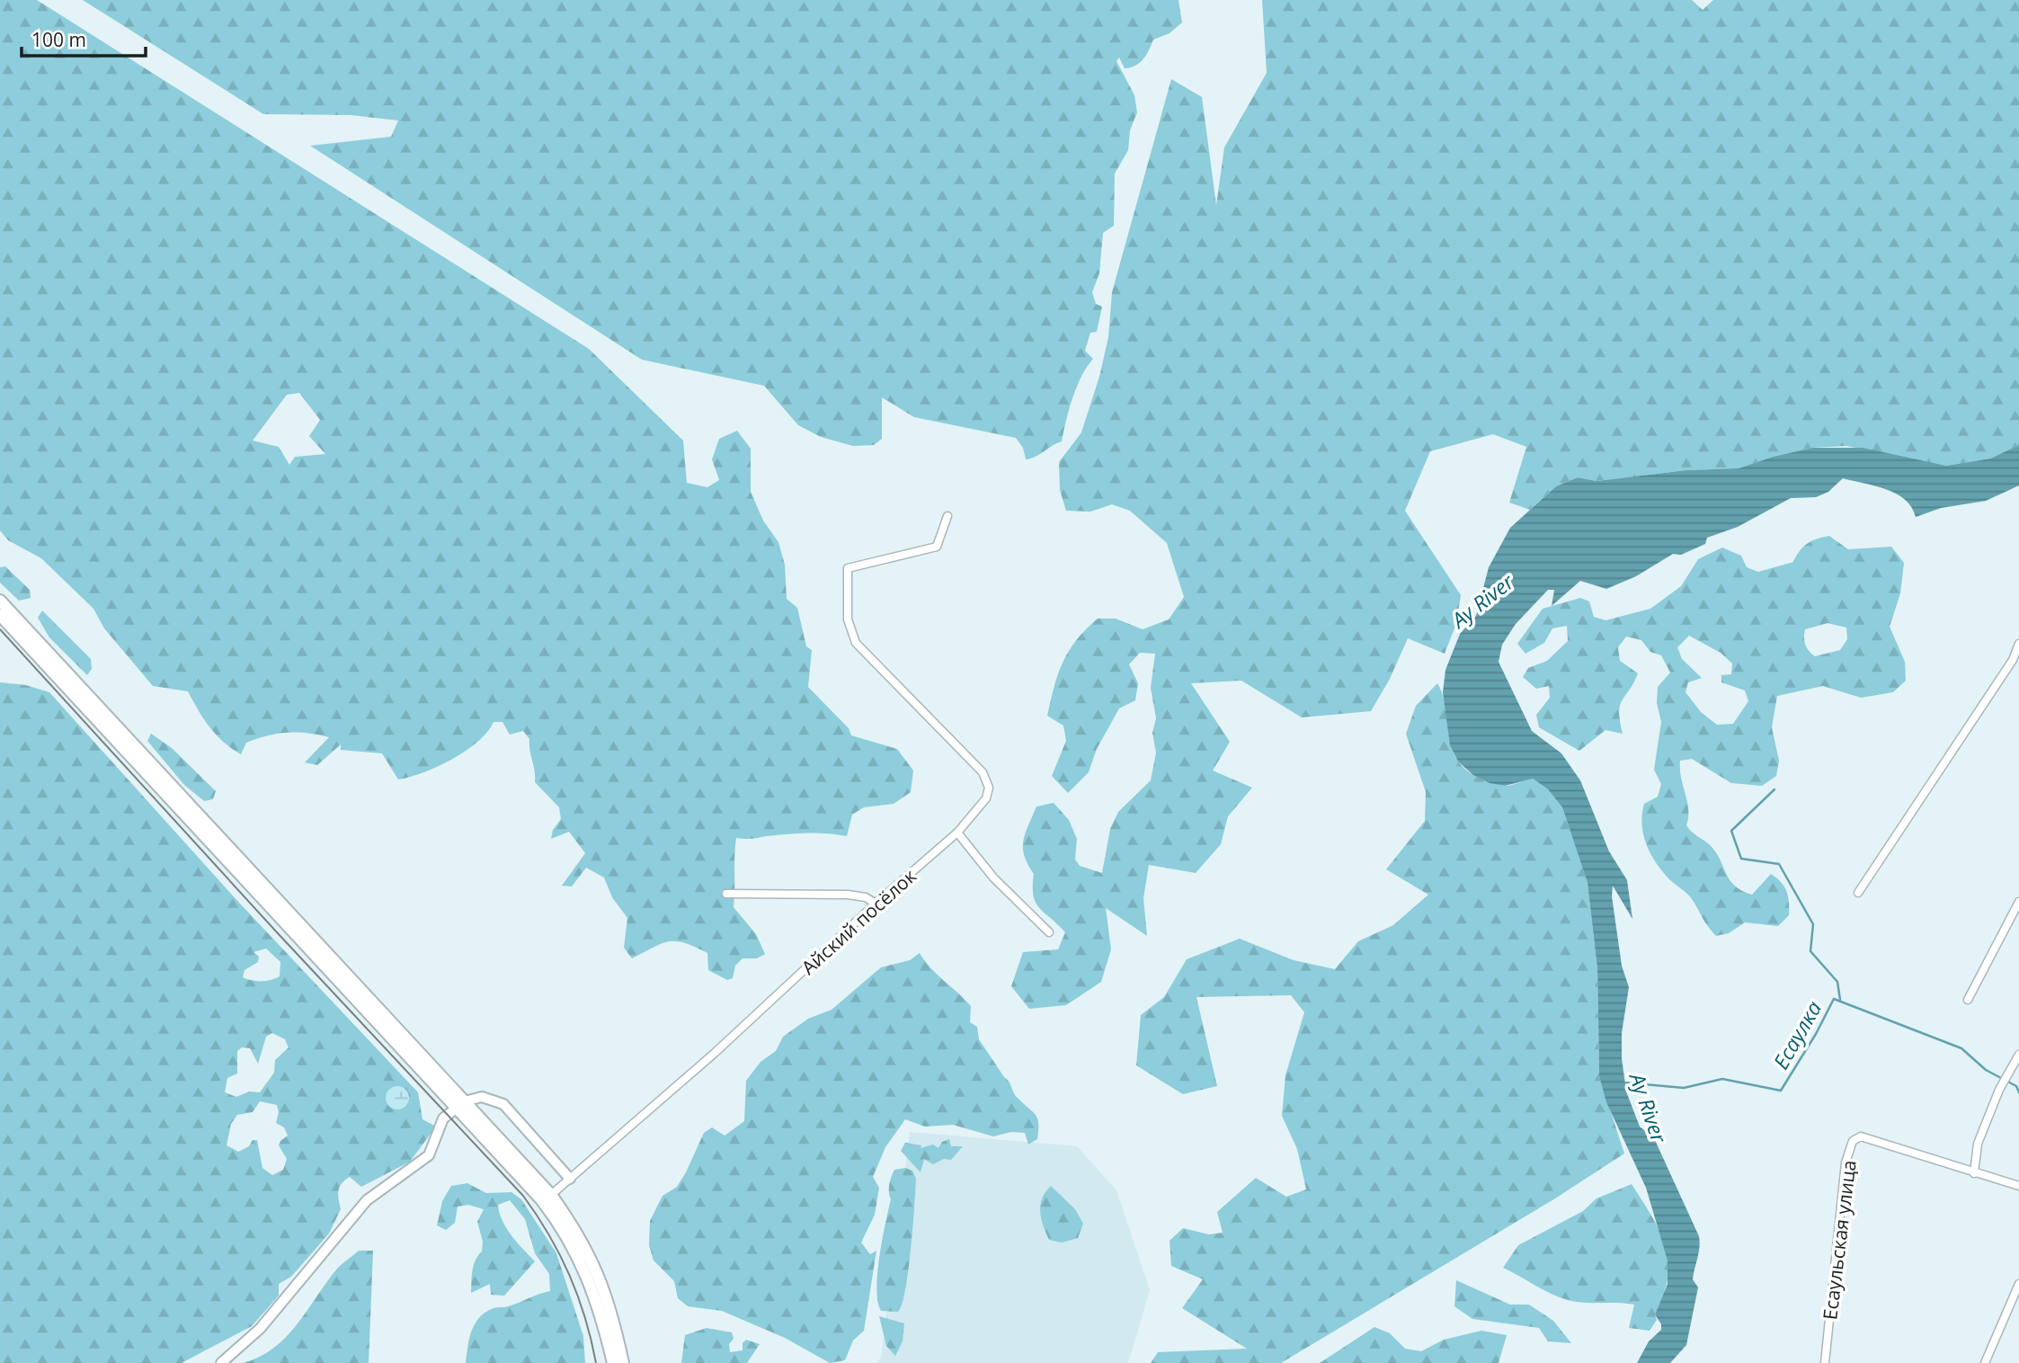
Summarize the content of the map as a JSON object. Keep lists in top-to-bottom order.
{
  "streets": {
    "street": ["Айский посёлок", "Есаульская улица"]
  },
  "water": ["Ay River", "Есаулка"],
  "scale_bar": "100 m"
}
